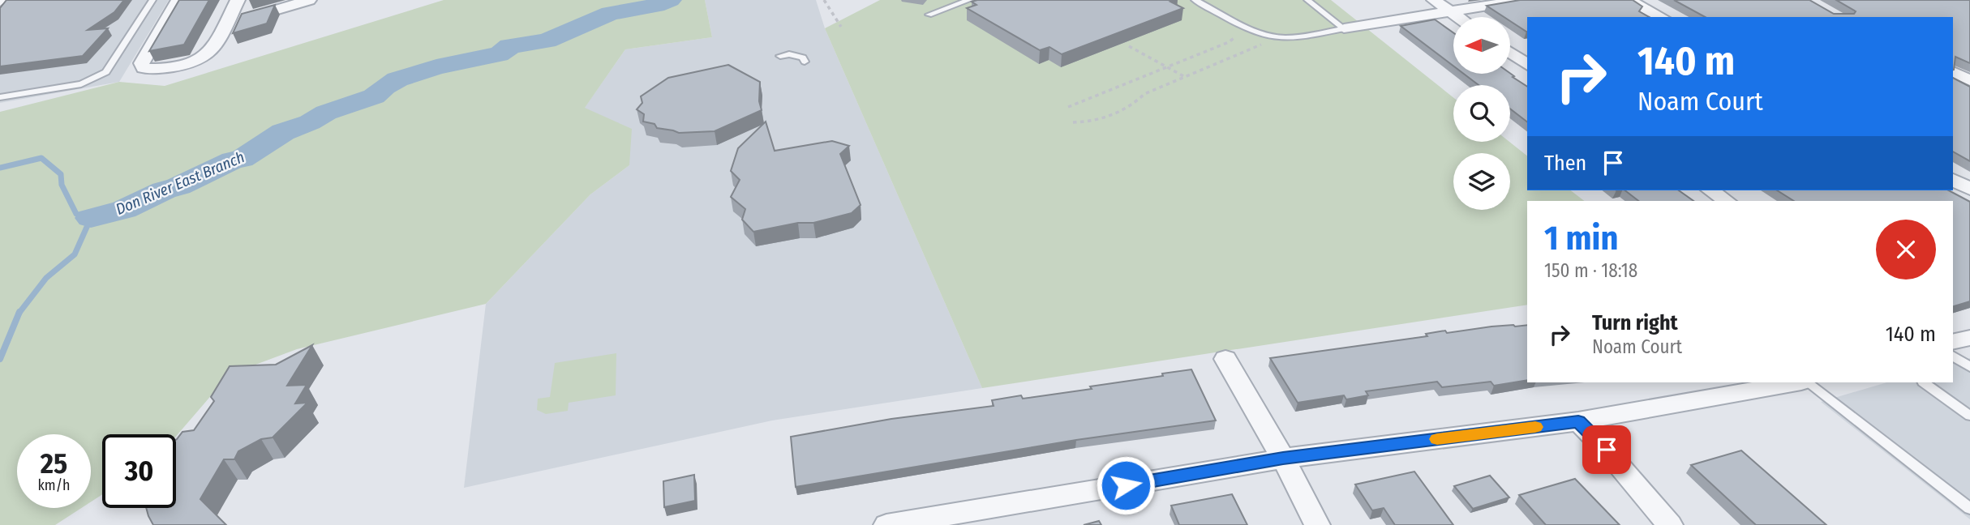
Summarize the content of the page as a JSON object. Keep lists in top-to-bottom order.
{
  "water": ["Don River East Branch"],
  "north": "left",
  "page": {
    "turn": ["140 m", "Noam Court"],
    "then": "Then",
    "heading": ["1 min", "150 m · 18:18"],
    "list": [
      {
        "name": "Turn right",
        "note": "Noam Court",
        "value": "140 m"
      }
    ],
    "speed": "25 km/h",
    "limit": "30"
  }
}
